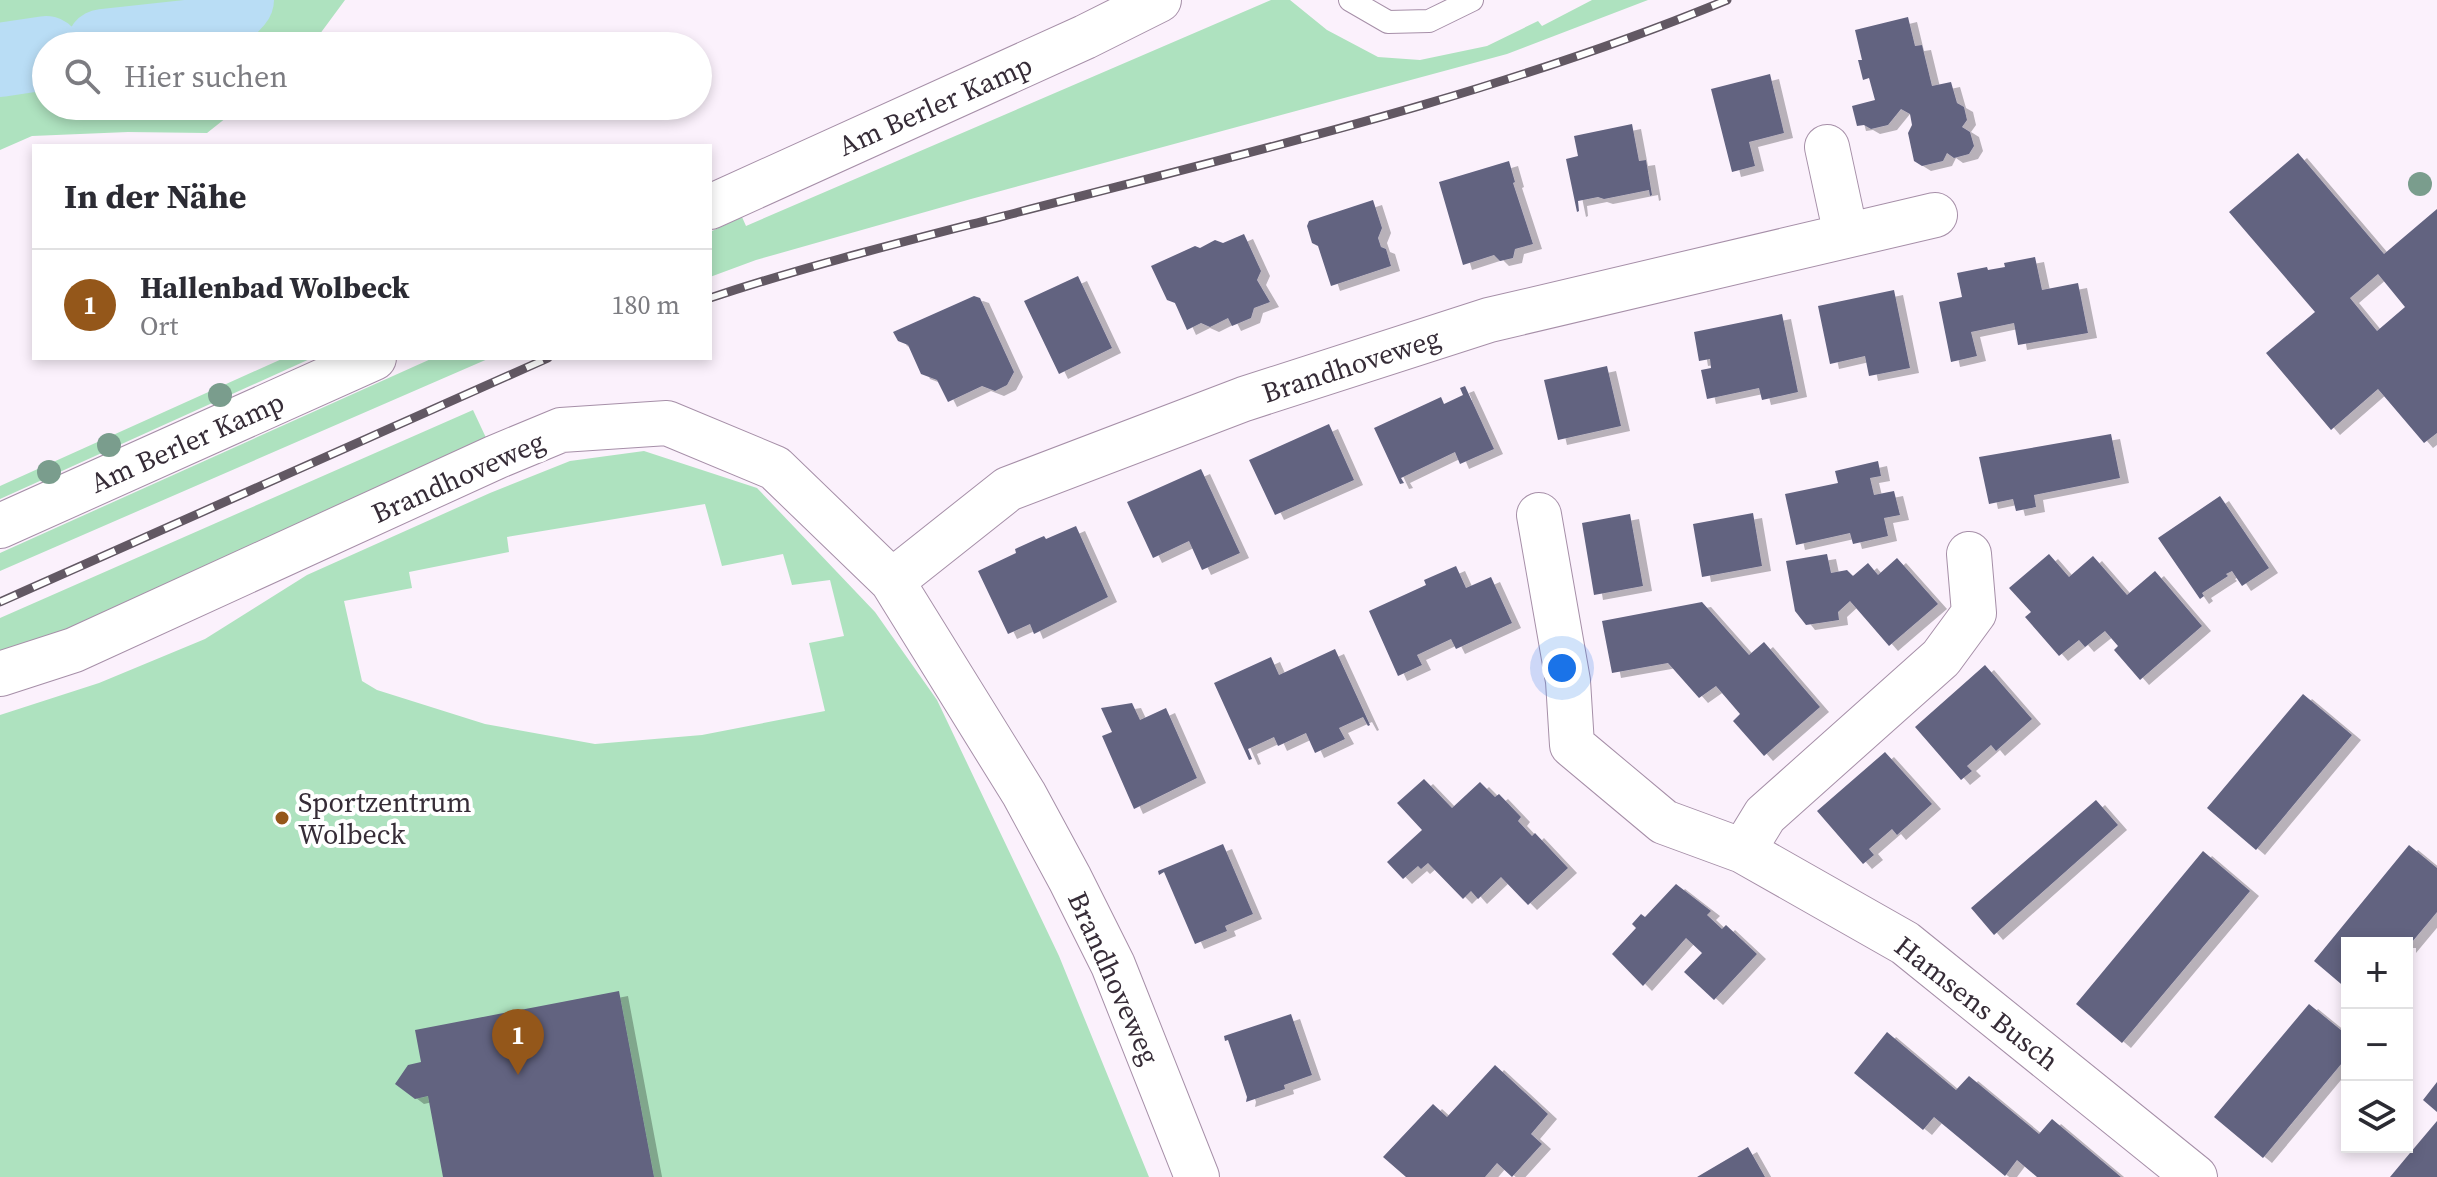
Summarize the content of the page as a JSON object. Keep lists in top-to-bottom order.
{
  "streets": {
    "street": ["Am Berler Kamp", "Brandhoveweg", "Hamsens Busch"]
  },
  "places": ["Sportzentrum Wolbeck"],
  "page": {
    "search": "Hier suchen",
    "heading": "In der Nähe",
    "list": [
      {
        "mark": "1",
        "name": "Hallenbad Wolbeck",
        "note": "Ort",
        "value": "180 m"
      }
    ],
    "map_buttons": ["+", "−"],
    "pins": "1"
  }
}
